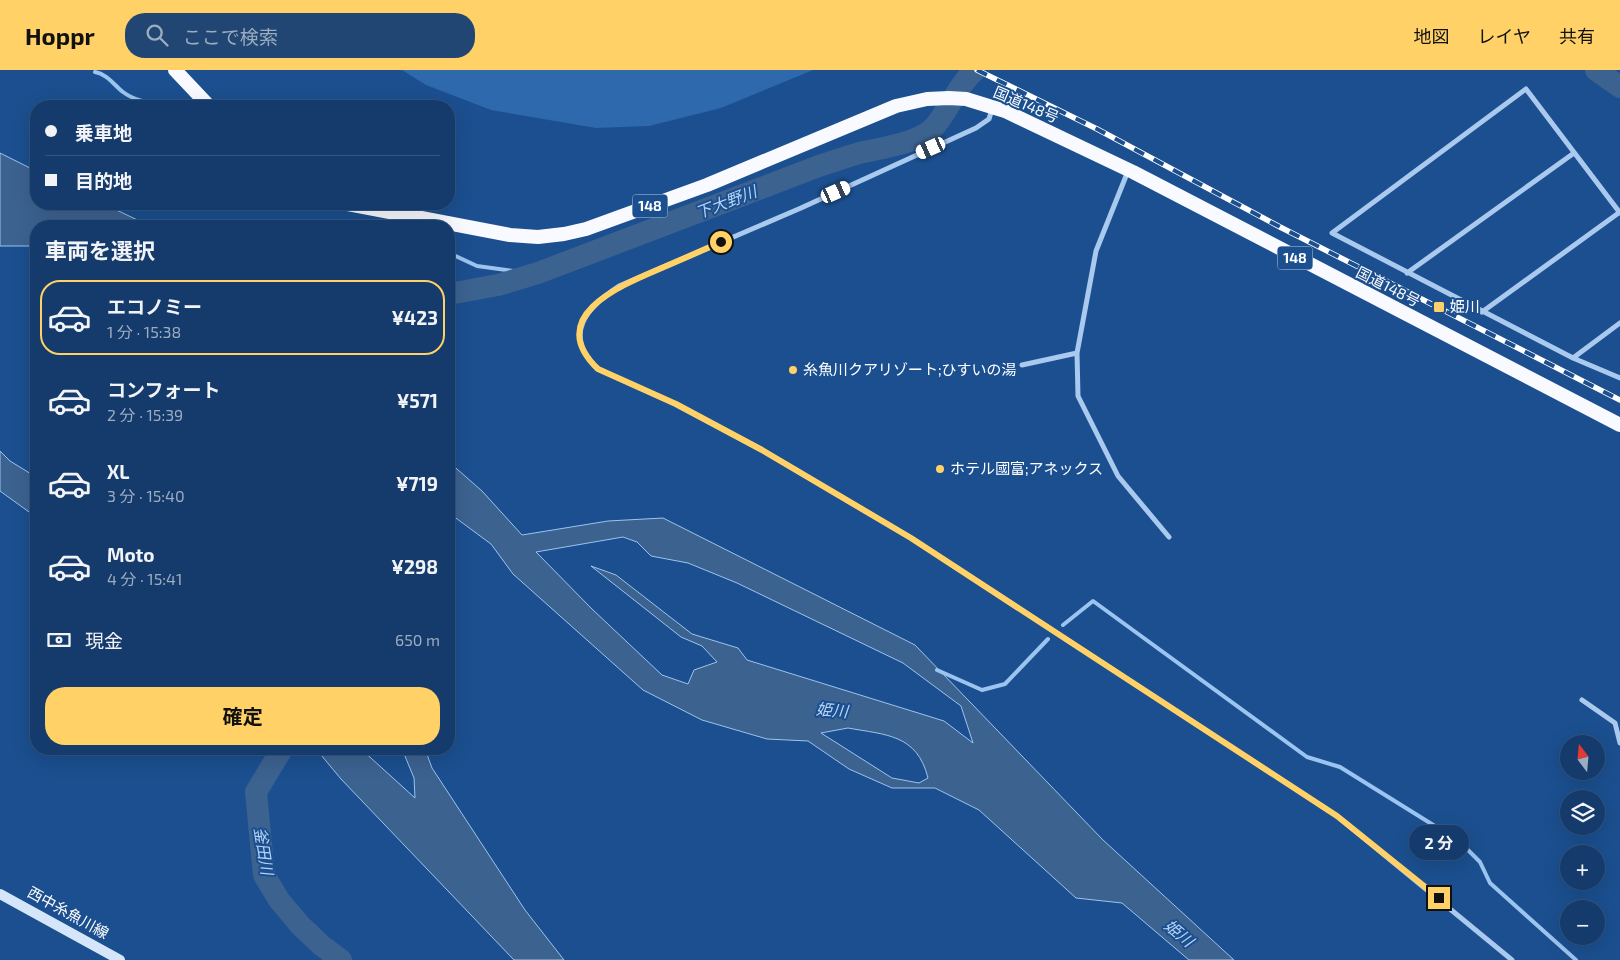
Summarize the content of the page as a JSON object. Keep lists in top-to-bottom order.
{
  "streets": {
    "highway": ["国道148号", "148"],
    "main road": ["西中糸魚川線"]
  },
  "water": ["下大野川", "姫川", "釜田川"],
  "places": {
    "transit": ["姫川"],
    "other": ["糸魚川クアリゾート;ひすいの湯", "ホテル國富;アネックス"]
  },
  "north": "top",
  "page": {
    "header": "Hoppr",
    "search": "ここで検索",
    "nav": ["地図", "レイヤ", "共有"],
    "banner": ["乗車地", "目的地"],
    "heading": "車両を選択",
    "list": [
      {
        "name": "エコノミー",
        "note": "1 分 · 15:38",
        "value": "¥423"
      },
      {
        "name": "コンフォート",
        "note": "2 分 · 15:39",
        "value": "¥571"
      },
      {
        "name": "XL",
        "note": "3 分 · 15:40",
        "value": "¥719"
      },
      {
        "name": "Moto",
        "note": "4 分 · 15:41",
        "value": "¥298"
      }
    ],
    "pay": ["現金", "650 m"],
    "buttons": "確定",
    "map_buttons": ["+", "−"],
    "bubble": "2 分"
  }
}
